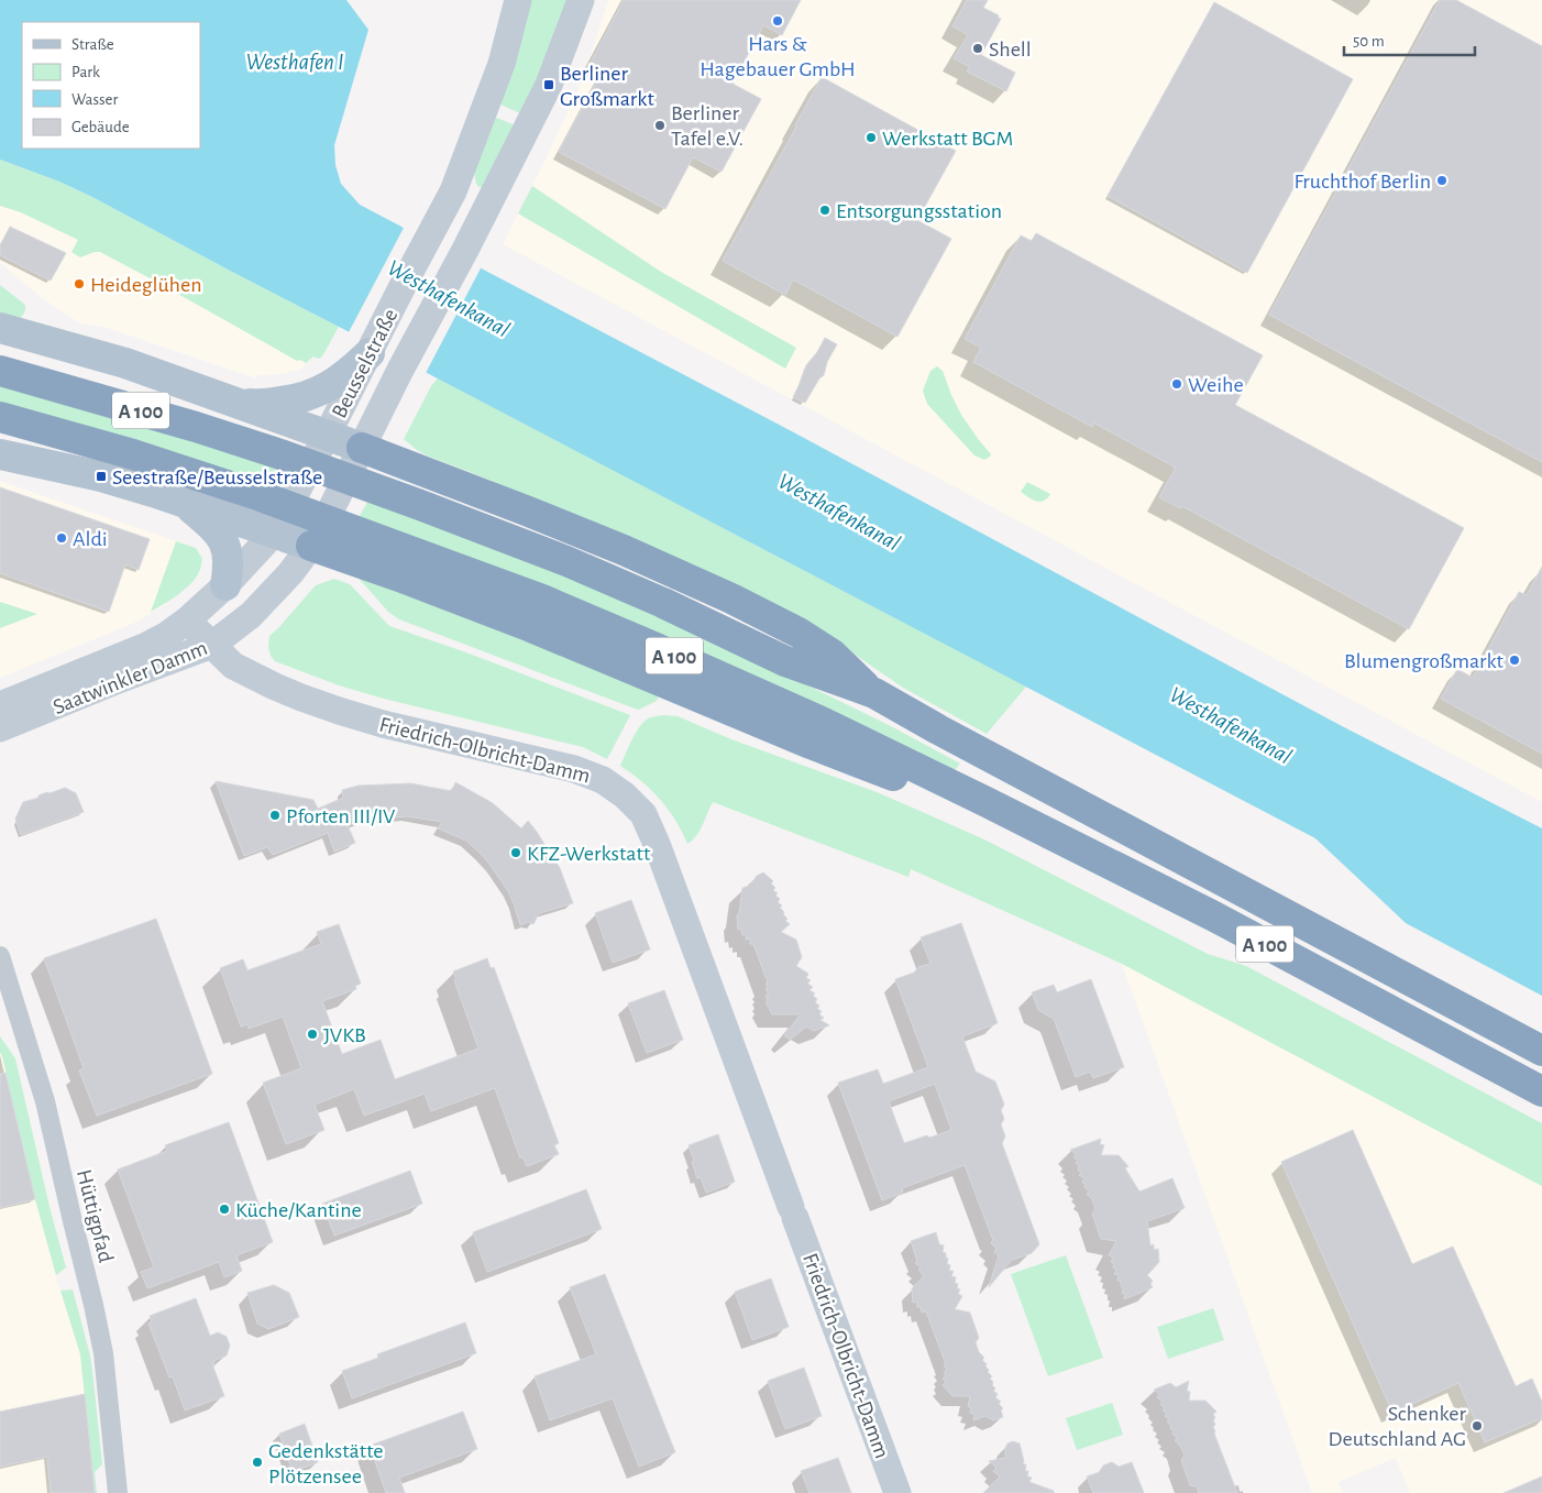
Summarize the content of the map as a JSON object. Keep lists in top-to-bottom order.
{
  "streets": {
    "highway": ["A 100"],
    "main road": ["Beusselstraße", "Saatwinkler Damm", "Friedrich-Olbricht-Damm"],
    "street": ["Hüttigpfad"]
  },
  "crossings": [
    ["Beusselstraße", "Saatwinkler Damm"],
    ["Saatwinkler Damm", "Friedrich-Olbricht-Damm"]
  ],
  "water": ["Westhafen I", "Westhafenkanal"],
  "places": {
    "other": [
      "Hars & Hagebauer GmbH",
      "Shell",
      "Berliner Tafel e.V.",
      "Werkstatt BGM",
      "Fruchthof Berlin",
      "Entsorgungsstation",
      "Heideglühen",
      "Weihe",
      "Aldi",
      "Blumengroßmarkt",
      "Pforten III/IV",
      "KFZ-Werkstatt",
      "JVKB",
      "Küche/Kantine",
      "Schenker Deutschland AG",
      "Gedenkstätte Plötzensee"
    ],
    "transit": ["Berliner Großmarkt", "Seestraße/Beusselstraße"]
  },
  "legend": [
    "Straße",
    "Park",
    "Wasser",
    "Gebäude"
  ],
  "scale_bar": "50 m"
}
